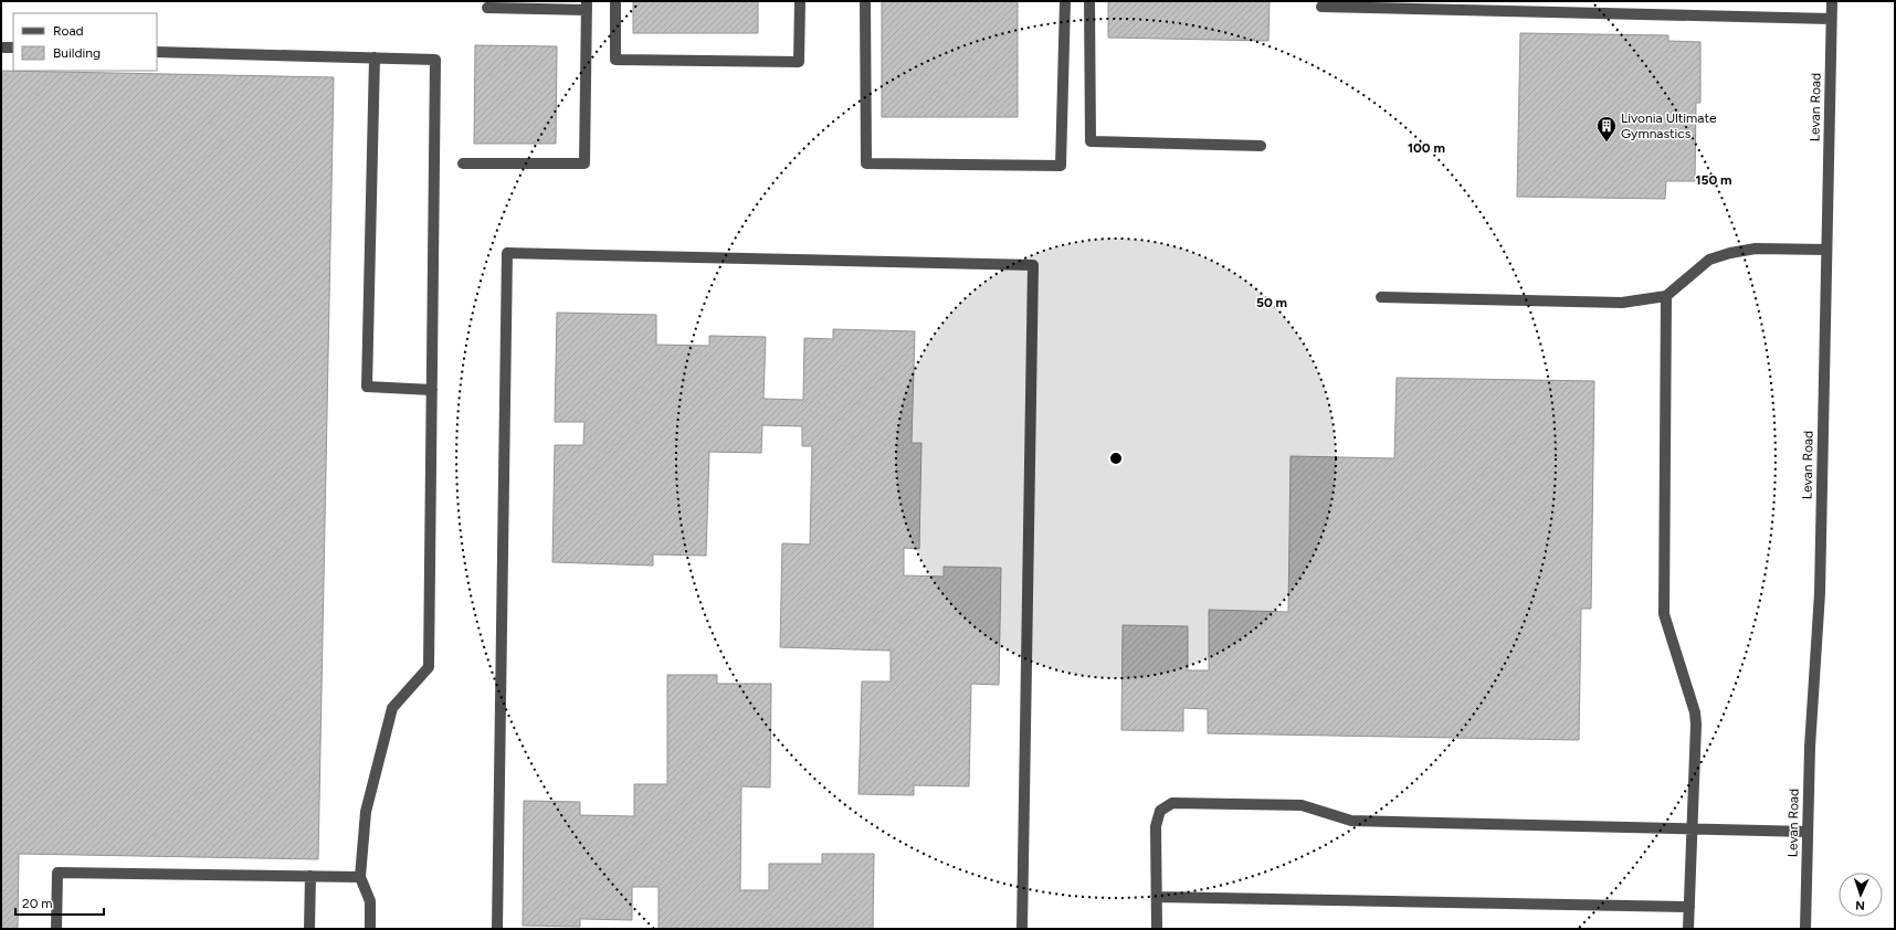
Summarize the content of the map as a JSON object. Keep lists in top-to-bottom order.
{
  "streets": {
    "street": ["Levan Road"]
  },
  "places": {
    "building": ["Livonia Ultimate Gymnastics"]
  },
  "legend": ["Road", "Building"],
  "scale_bar": "20 m",
  "north": "bottom",
  "rings": ["100 m", "150 m", "50 m"]
}
